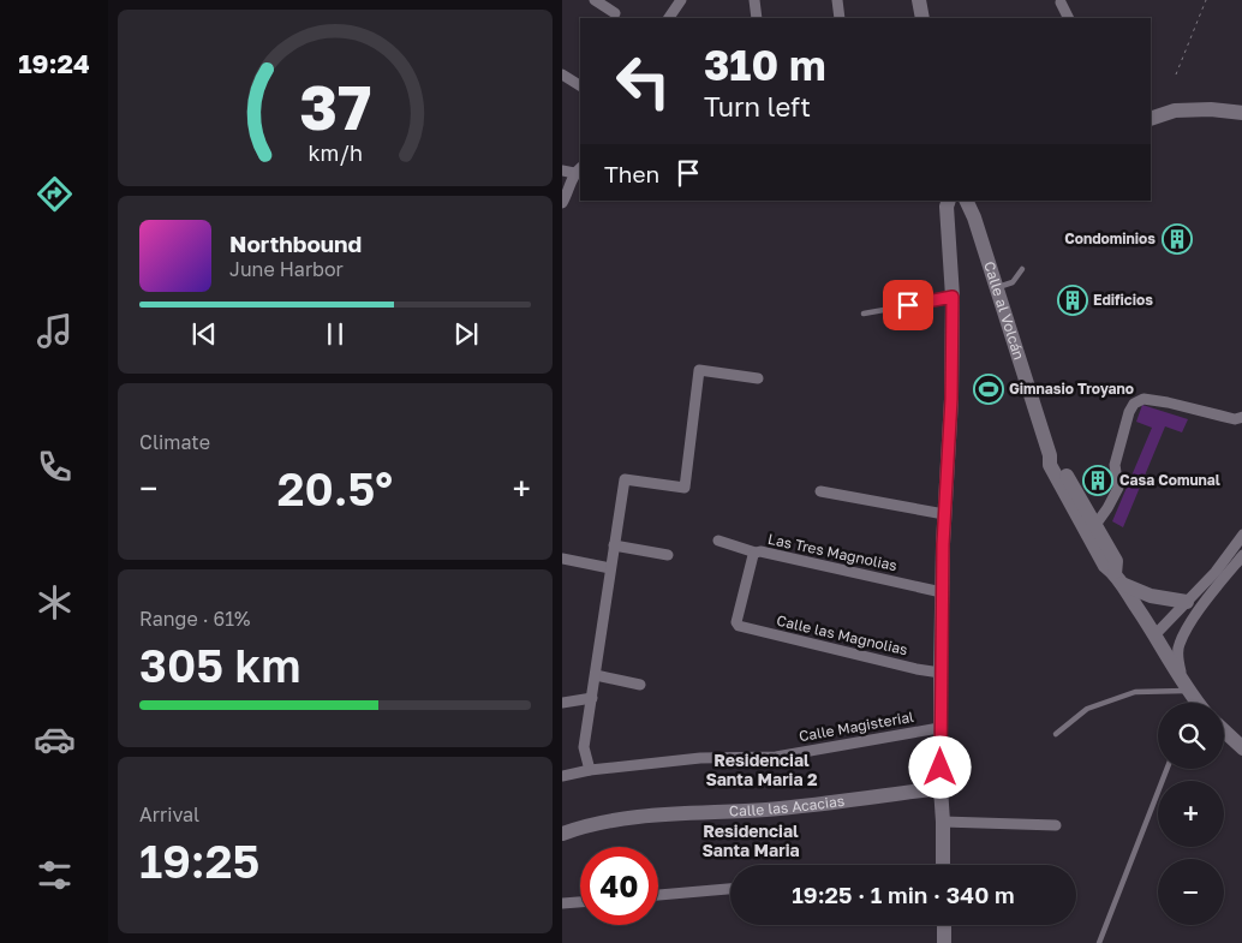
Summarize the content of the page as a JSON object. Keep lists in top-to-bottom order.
{
  "streets": {
    "street": [
      "Calle al Volcán",
      "Las Tres Magnolias",
      "Calle las Magnolias",
      "Calle Magisterial",
      "Calle las Acacias"
    ]
  },
  "crossings": [
    ["Las Tres Magnolias", "Calle las Magnolias"]
  ],
  "districts": ["Residencial Santa Maria 2", "Residencial Santa Maria"],
  "places": {
    "building": ["Condominios", "Edificios", "Casa Comunal"],
    "sports": ["Gimnasio Troyano"]
  },
  "page": {
    "tabs": "19:24",
    "turn": ["310 m", "Turn left"],
    "then": "Then",
    "song": ["Northbound", "June Harbor"],
    "tile": [
      "Climate",
      ["Range · 61%", "305 km"],
      ["Arrival", "19:25"]
    ],
    "heat": ["−", "20.5°", "+"],
    "map_buttons": ["+", "−"],
    "limit": "40",
    "trip": "19:25 · 1 min · 340 m",
    "gauge": ["37", "km/h"]
  }
}
